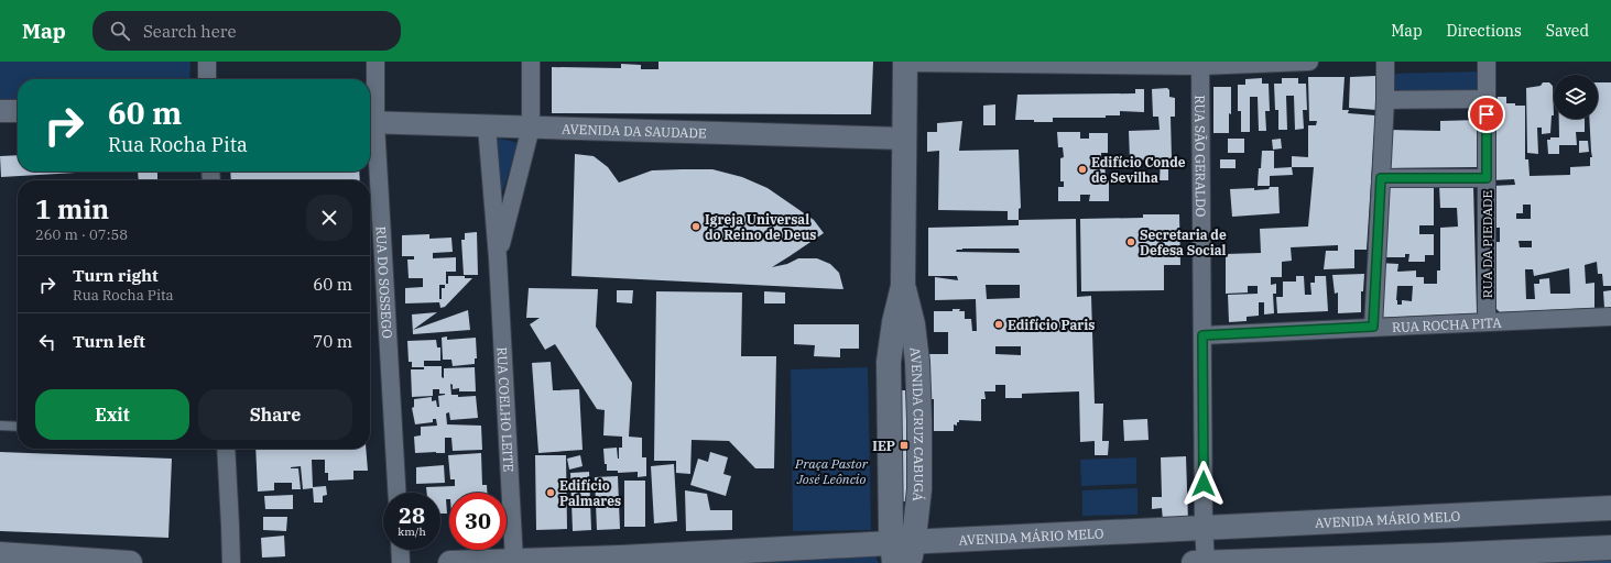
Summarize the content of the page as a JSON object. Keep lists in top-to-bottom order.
{
  "streets": {
    "main road": ["AVENIDA CRUZ CABUGÁ", "AVENIDA MÁRIO MELO"],
    "street": [
      "AVENIDA DA SAUDADE",
      "RUA SÃO GERALDO",
      "RUA DA PIEDADE",
      "RUA DO SOSSEGO",
      "RUA ROCHA PITA",
      "RUA COELHO LEITE"
    ]
  },
  "crossings": [
    ["AVENIDA DA SAUDADE", "RUA DO SOSSEGO"],
    ["AVENIDA DA SAUDADE", "RUA COELHO LEITE"],
    ["AVENIDA DA SAUDADE", "AVENIDA CRUZ CABUGÁ"],
    ["RUA SÃO GERALDO", "RUA ROCHA PITA"],
    ["RUA SÃO GERALDO", "AVENIDA MÁRIO MELO"],
    ["RUA DA PIEDADE", "RUA ROCHA PITA"],
    ["RUA COELHO LEITE", "AVENIDA MÁRIO MELO"],
    ["AVENIDA CRUZ CABUGÁ", "AVENIDA MÁRIO MELO"]
  ],
  "parks": ["Praça Pastor José Leôncio"],
  "places": {
    "other": [
      "Edifício Conde de Sevilha",
      "Igreja Universal do Reino de Deus",
      "Secretaria de Defesa Social",
      "Edifício Paris",
      "Edifício Palmares"
    ],
    "transit": ["IEP"]
  },
  "page": {
    "header": "Map",
    "search": "Search here",
    "nav": ["Map", "Directions", "Saved"],
    "turn": ["60 m", "Rua Rocha Pita"],
    "heading": ["1 min", "260 m · 07:58"],
    "list": [
      {
        "name": "Turn right",
        "note": "Rua Rocha Pita",
        "value": "60 m"
      },
      {
        "name": "Turn left",
        "value": "70 m"
      }
    ],
    "buttons": ["Exit", "Share"],
    "speed": "28 km/h",
    "limit": "30"
  }
}
